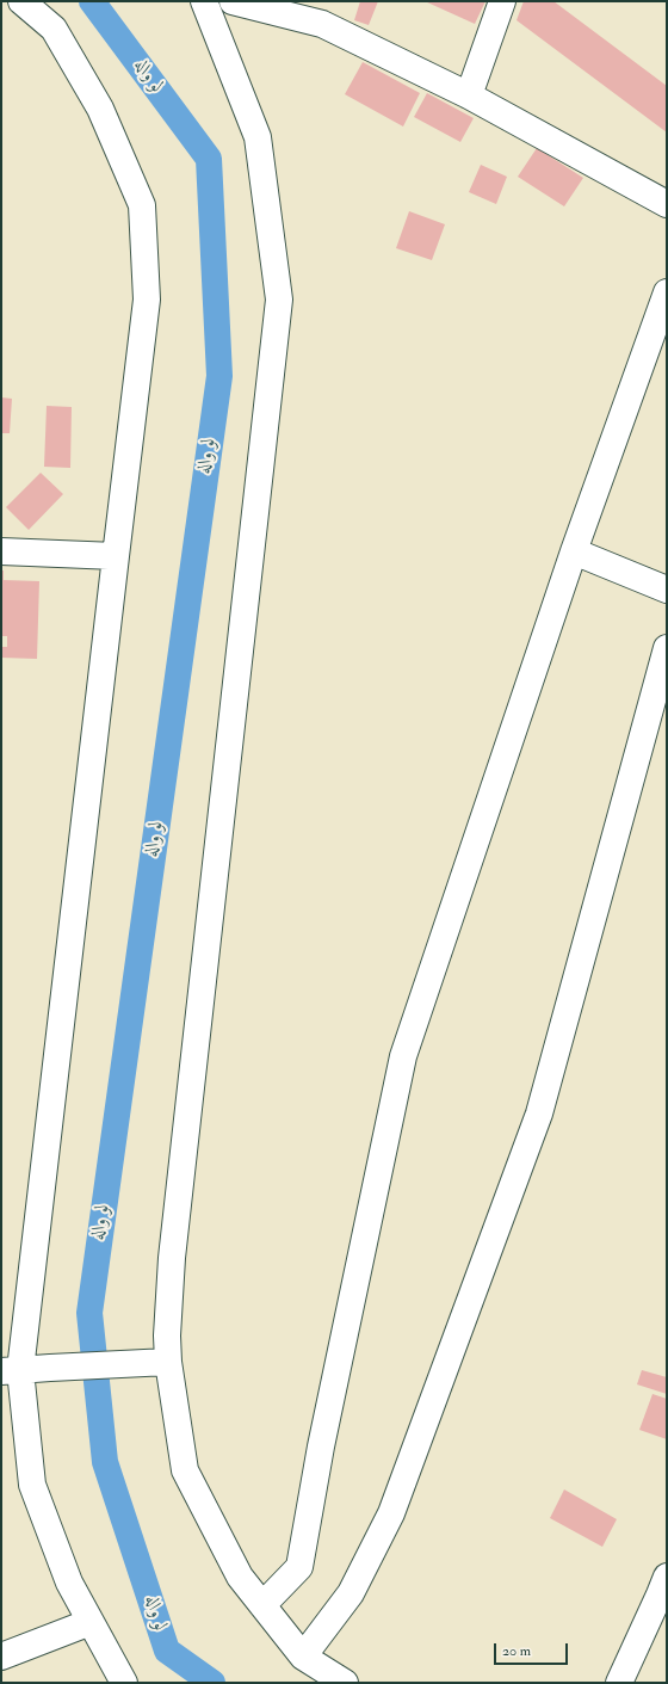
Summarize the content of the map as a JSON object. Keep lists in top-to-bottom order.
{
  "water": ["لو واله"],
  "scale_bar": "20 m"
}
